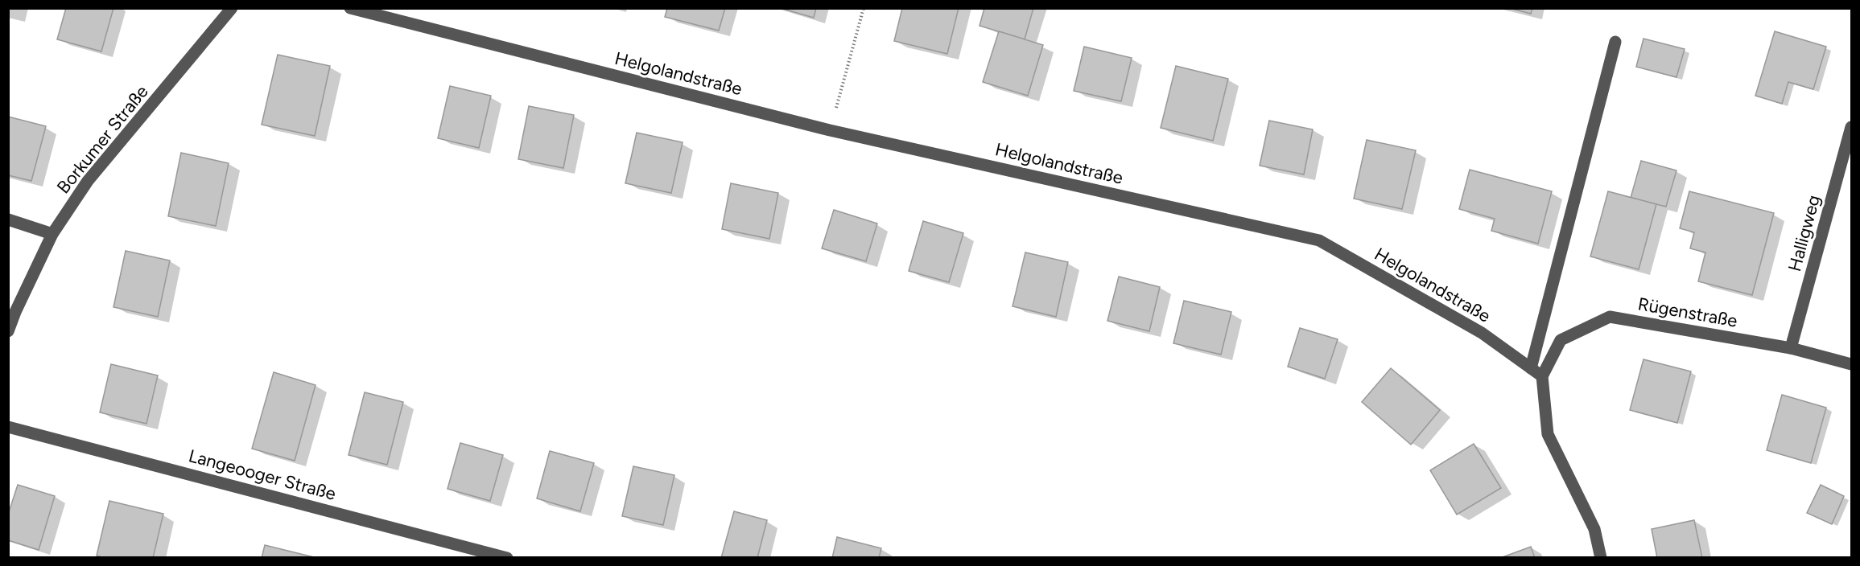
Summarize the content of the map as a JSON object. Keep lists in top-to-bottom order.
{
  "streets": {
    "street": [
      "Helgolandstraße",
      "Borkumer Straße",
      "Halligweg",
      "Rügenstraße",
      "Langeooger Straße"
    ]
  },
  "crossings": [
    ["Helgolandstraße", "Rügenstraße"],
    ["Halligweg", "Rügenstraße"]
  ]
}
